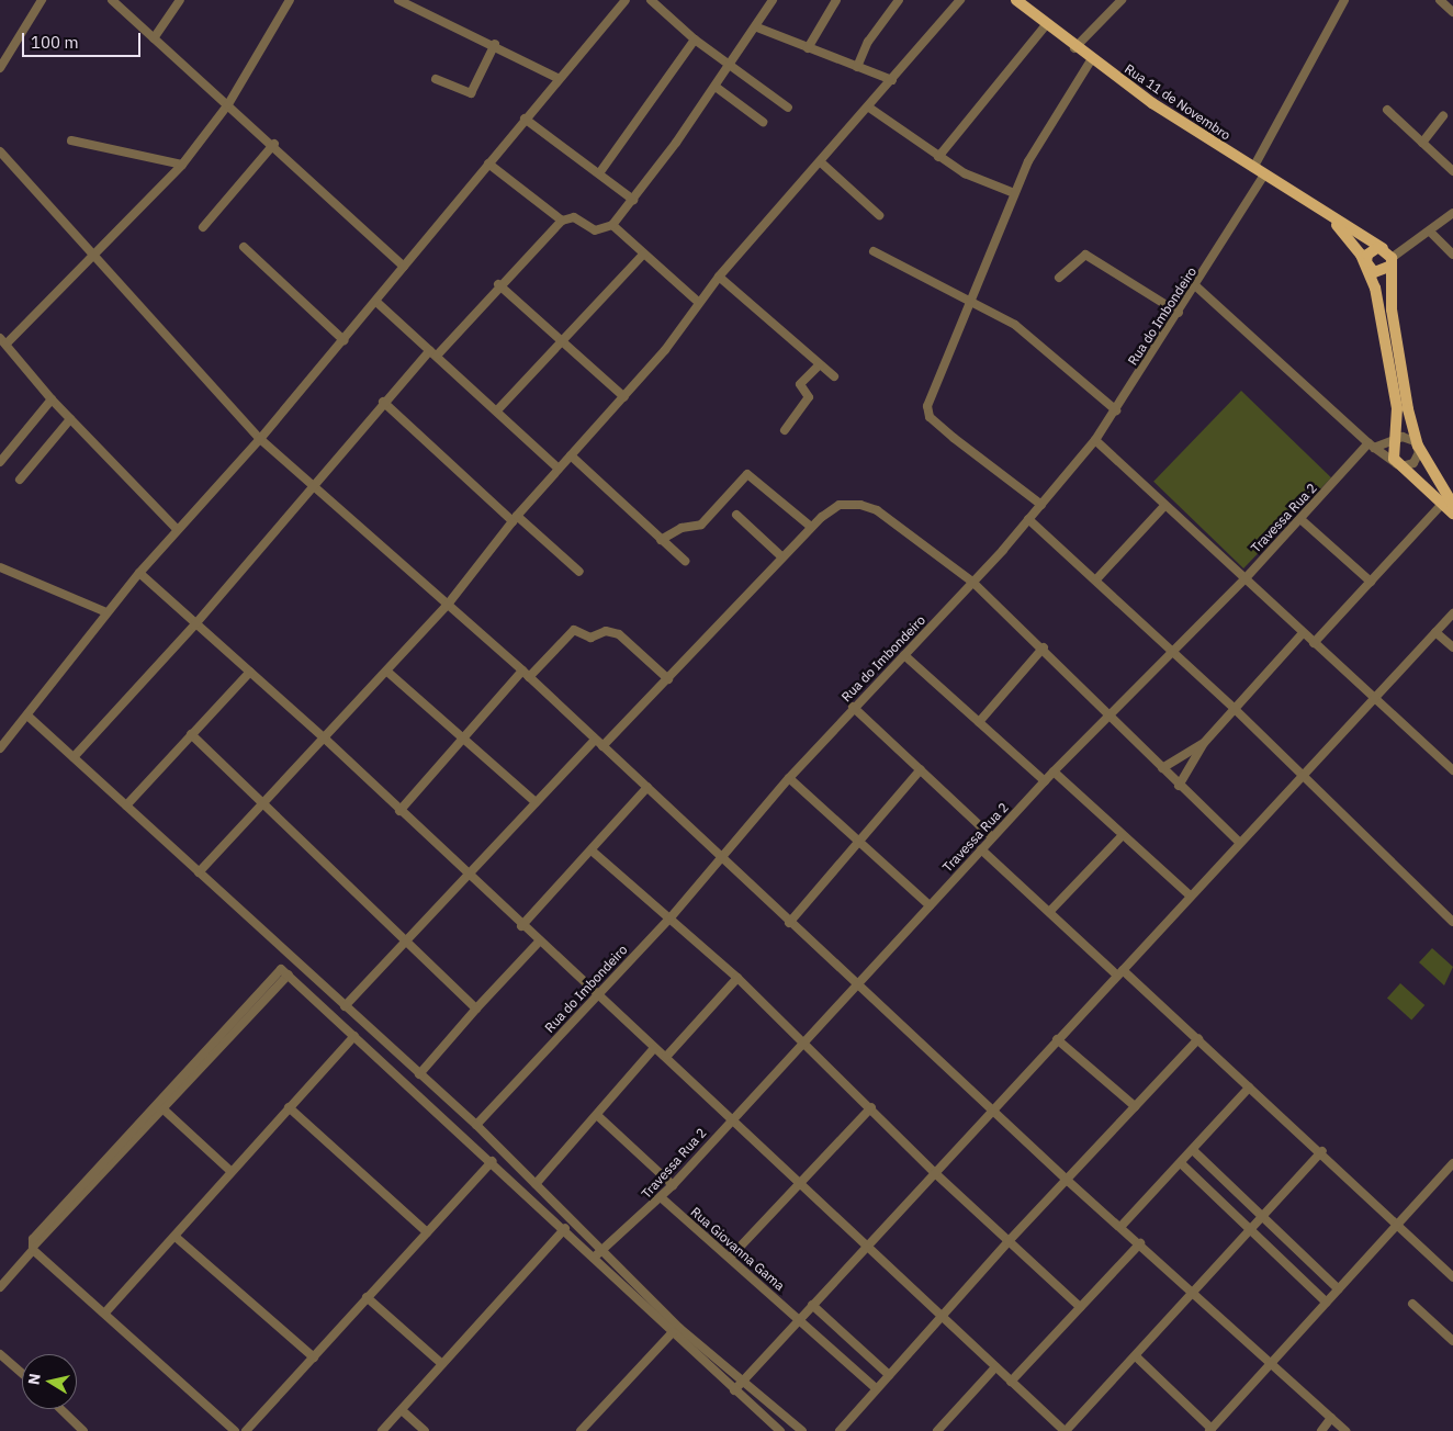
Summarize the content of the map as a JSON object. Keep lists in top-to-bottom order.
{
  "streets": {
    "main road": ["Rua 11 de Novembro"],
    "street": ["Rua do Imbondeiro", "Travessa Rua 2", "Rua Giovanna Gama"]
  },
  "crossings": [
    ["Rua 11 de Novembro", "Rua do Imbondeiro"],
    ["Travessa Rua 2", "Rua Giovanna Gama"]
  ],
  "scale_bar": "100 m",
  "north": "left"
}
